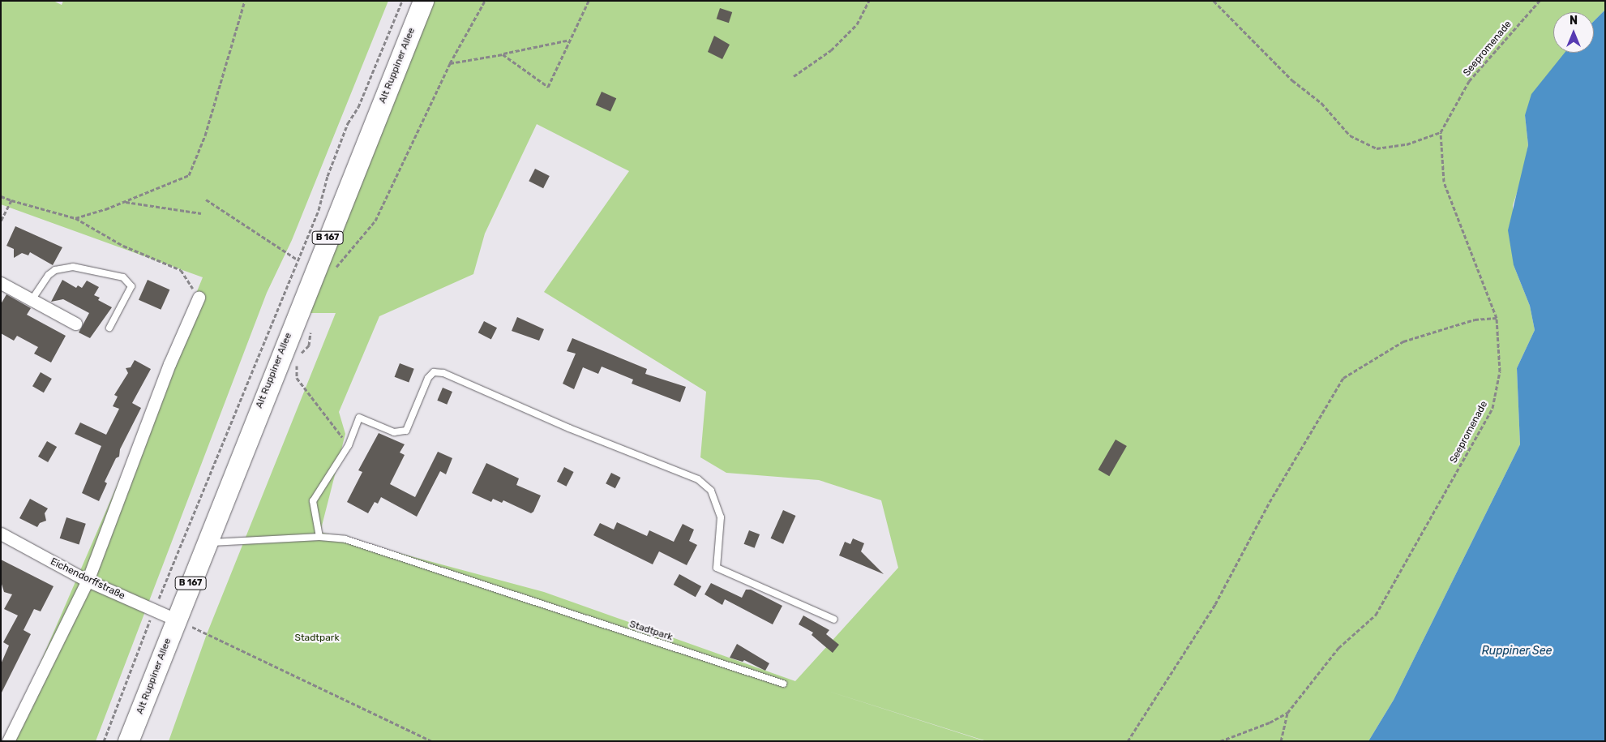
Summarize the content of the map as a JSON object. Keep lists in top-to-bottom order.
{
  "streets": {
    "main road": ["Alt Ruppiner Allee", "B 167"],
    "street": ["Eichendorffstraße"],
    "lane": ["Stadtpark"],
    "path": ["Seepromenade"]
  },
  "crossings": [
    ["Alt Ruppiner Allee", "Eichendorffstraße"],
    ["Alt Ruppiner Allee", "Stadtpark"]
  ],
  "water": ["Ruppiner See"],
  "parks": ["Stadtpark"],
  "north": "top"
}
